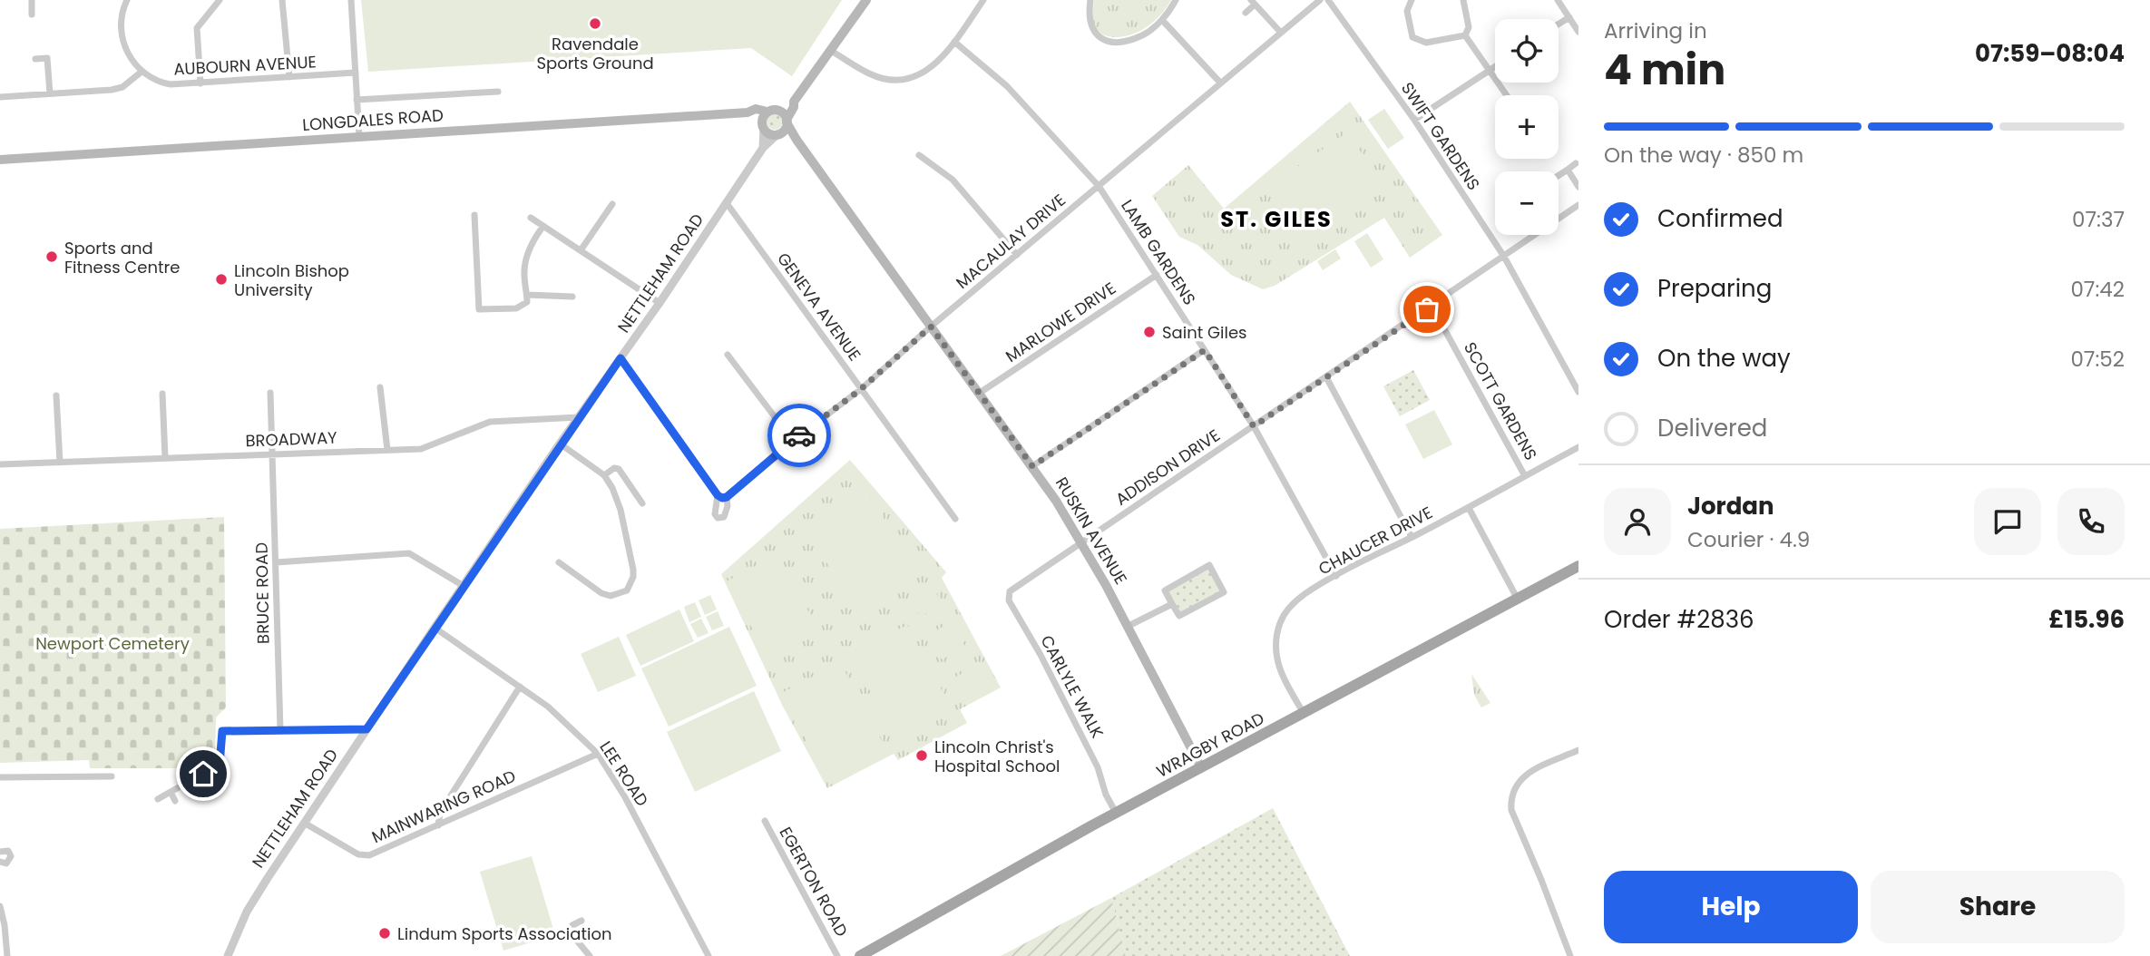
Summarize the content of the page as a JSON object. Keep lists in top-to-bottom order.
{
  "streets": {
    "main road": ["LONGDALES ROAD", "RUSKIN AVENUE", "WRAGBY ROAD"],
    "street": [
      "AUBOURN AVENUE",
      "SWIFT GARDENS",
      "MACAULAY DRIVE",
      "LAMB GARDENS",
      "NETTLEHAM ROAD",
      "GENEVA AVENUE",
      "MARLOWE DRIVE",
      "SCOTT GARDENS",
      "BROADWAY",
      "ADDISON DRIVE",
      "CHAUCER DRIVE",
      "BRUCE ROAD",
      "CARLYLE WALK",
      "LEE ROAD",
      "MAINWARING ROAD",
      "EGERTON ROAD"
    ]
  },
  "crossings": [
    ["LONGDALES ROAD", "NETTLEHAM ROAD"],
    ["LONGDALES ROAD", "RUSKIN AVENUE"],
    ["SWIFT GARDENS", "ADDISON DRIVE"],
    ["MACAULAY DRIVE", "LAMB GARDENS"],
    ["MACAULAY DRIVE", "GENEVA AVENUE"],
    ["MACAULAY DRIVE", "RUSKIN AVENUE"],
    ["LAMB GARDENS", "MARLOWE DRIVE"],
    ["LAMB GARDENS", "ADDISON DRIVE"],
    ["LAMB GARDENS", "CHAUCER DRIVE"],
    ["NETTLEHAM ROAD", "GENEVA AVENUE"],
    ["NETTLEHAM ROAD", "BROADWAY"],
    ["NETTLEHAM ROAD", "RUSKIN AVENUE"],
    ["NETTLEHAM ROAD", "LEE ROAD"],
    ["NETTLEHAM ROAD", "MAINWARING ROAD"],
    ["MARLOWE DRIVE", "RUSKIN AVENUE"],
    ["SCOTT GARDENS", "ADDISON DRIVE"],
    ["SCOTT GARDENS", "CHAUCER DRIVE"],
    ["BROADWAY", "BRUCE ROAD"],
    ["ADDISON DRIVE", "RUSKIN AVENUE"],
    ["ADDISON DRIVE", "CARLYLE WALK"],
    ["RUSKIN AVENUE", "WRAGBY ROAD"],
    ["CHAUCER DRIVE", "WRAGBY ROAD"],
    ["CARLYLE WALK", "WRAGBY ROAD"],
    ["LEE ROAD", "MAINWARING ROAD"]
  ],
  "districts": ["ST. GILES"],
  "parks": ["Newport Cemetery"],
  "places": [
    "Ravendale Sports Ground",
    "Sports and Fitness Centre",
    "Lincoln Bishop University",
    "Saint Giles",
    "Lincoln Christ's Hospital School",
    "Lindum Sports Association"
  ],
  "page": {
    "heading": ["4 min", "Arriving in", "07:59–08:04"],
    "panel": [
      "Jordan",
      "Courier · 4.9",
      "Order #2836",
      "£15.96"
    ],
    "map_buttons": ["+", "−"],
    "bar": "On the way · 850 m",
    "list": [
      ["Confirmed", "07:37"],
      ["Preparing", "07:42"],
      ["On the way", "07:52"],
      "Delivered"
    ],
    "buttons": ["Help", "Share"]
  }
}
